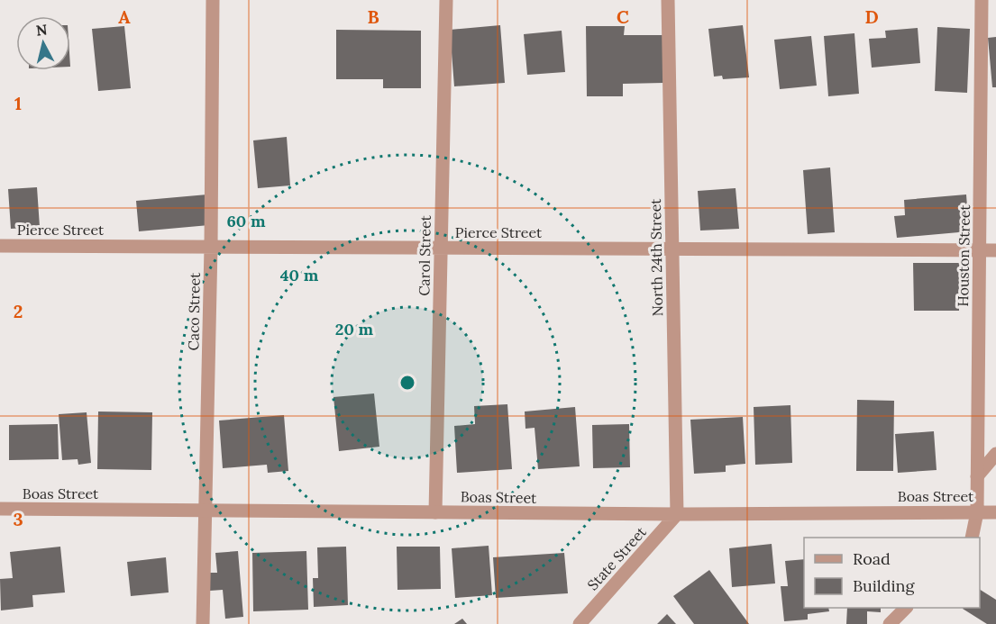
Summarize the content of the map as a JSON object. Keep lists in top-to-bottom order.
{
  "streets": {
    "street": [
      "Pierce Street",
      "Carol Street",
      "Houston Street",
      "North 24th Street",
      "Caco Street",
      "Boas Street",
      "State Street"
    ]
  },
  "crossings": [
    ["Pierce Street", "Carol Street"],
    ["Pierce Street", "Houston Street"],
    ["Pierce Street", "North 24th Street"],
    ["Pierce Street", "Caco Street"],
    ["Carol Street", "Boas Street"],
    ["Houston Street", "Boas Street"],
    ["North 24th Street", "Boas Street"],
    ["North 24th Street", "State Street"],
    ["Caco Street", "Boas Street"],
    ["Boas Street", "State Street"]
  ],
  "legend": ["Road", "Building"],
  "north": "top",
  "grid": {
    "columns": [
      "A",
      "B",
      "C",
      "D"
    ],
    "rows": ["1", "2", "3"]
  },
  "rings": ["60 m", "40 m", "20 m"]
}
